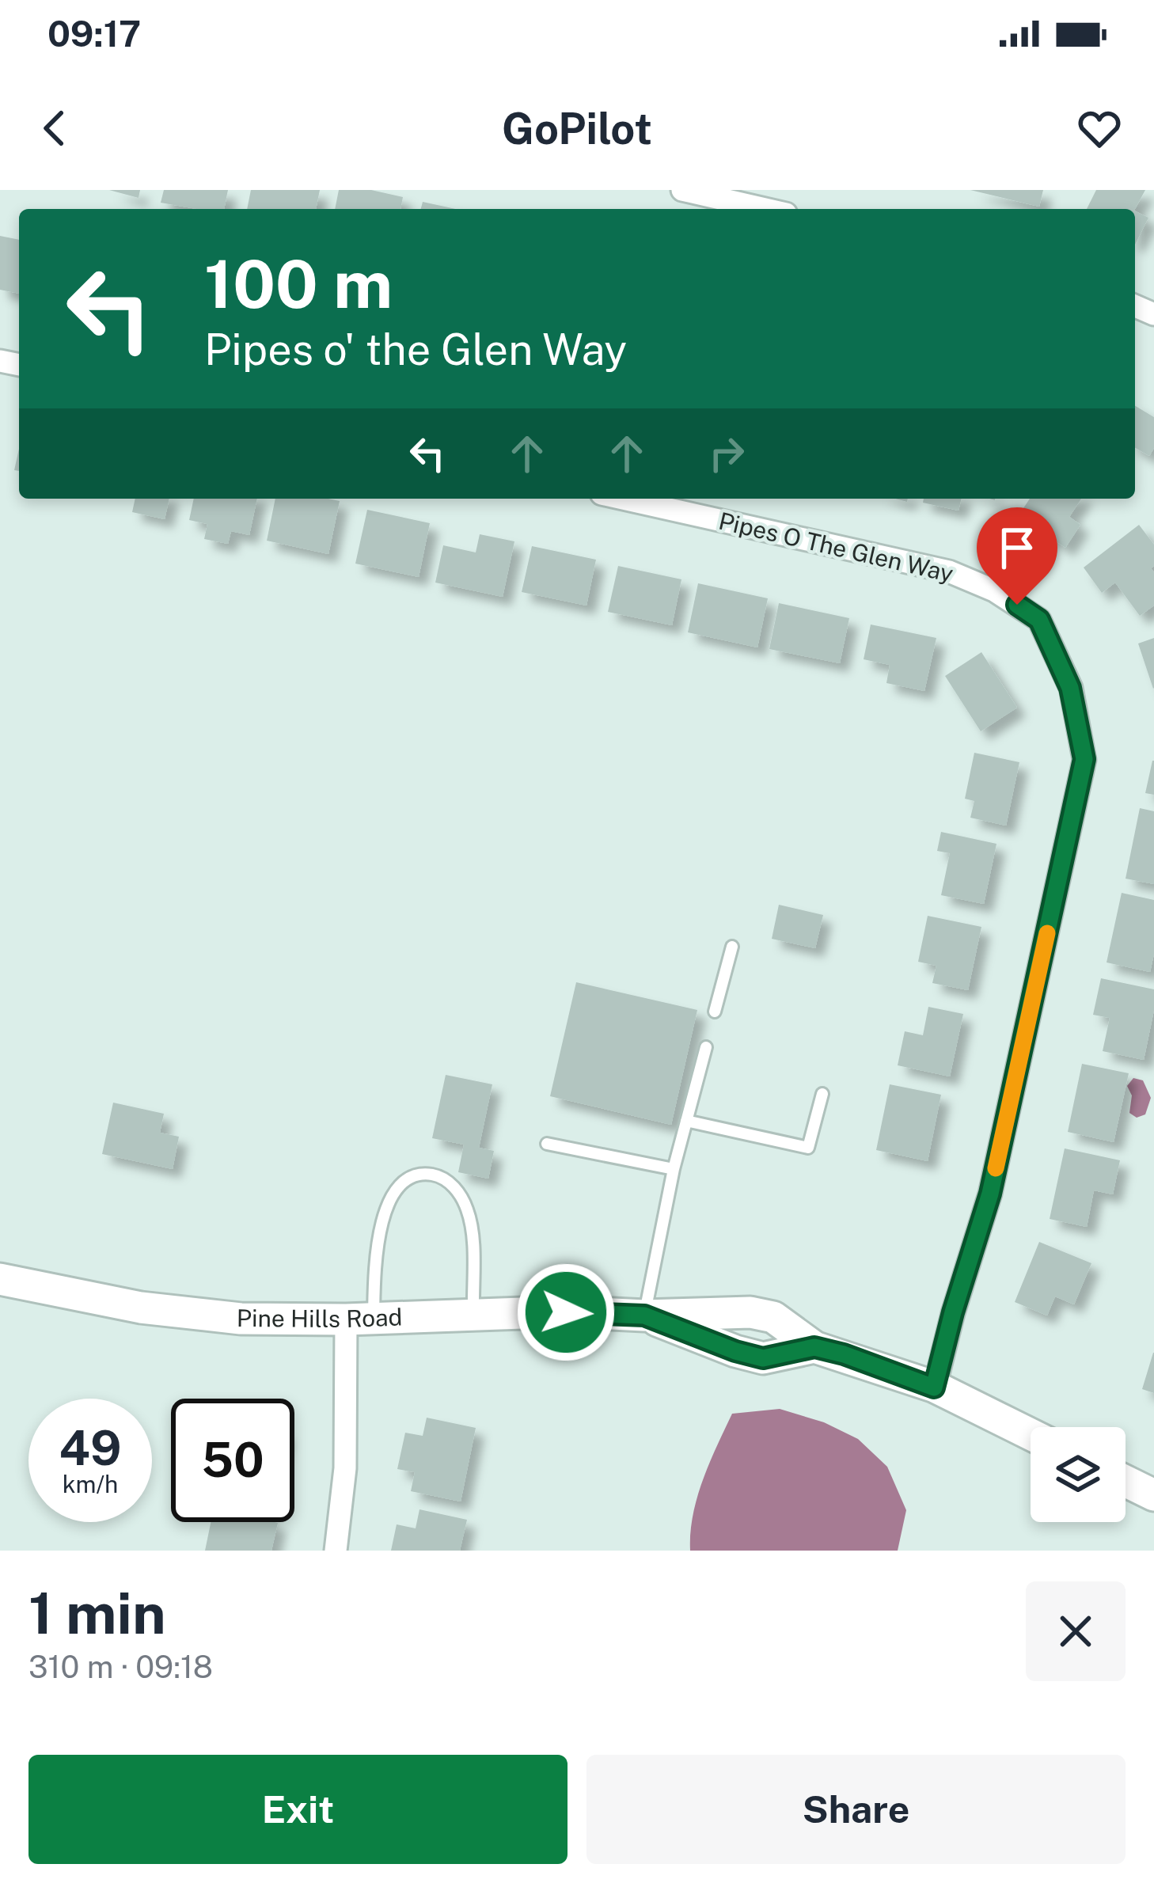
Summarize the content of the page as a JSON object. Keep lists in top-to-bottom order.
{
  "streets": {
    "main road": ["Pine Hills Road"],
    "street": ["Pipes O The Glen Way"]
  },
  "crossings": [
    ["Pipes O The Glen Way", "Pine Hills Road"]
  ],
  "page": {
    "status": "09:17",
    "header": "GoPilot",
    "turn": ["100 m", "Pipes o' the Glen Way"],
    "speed": "49 km/h",
    "limit": "50",
    "heading": ["1 min", "310 m · 09:18"],
    "buttons": ["Exit", "Share"]
  }
}
